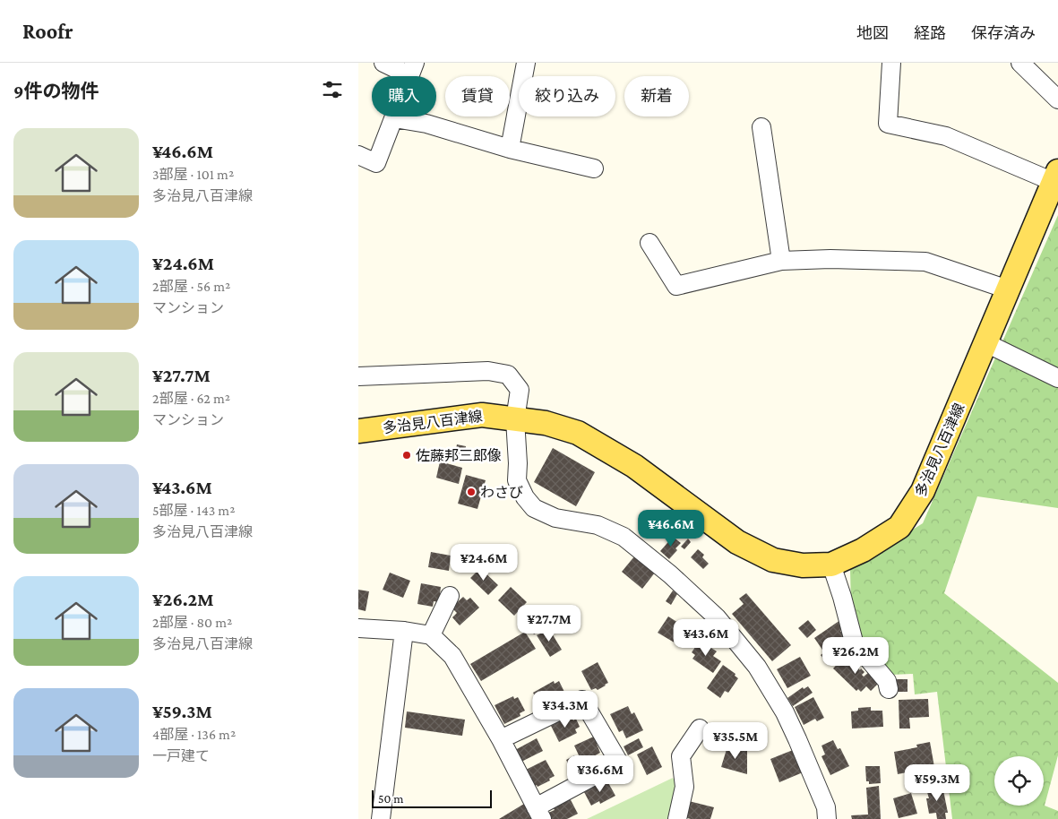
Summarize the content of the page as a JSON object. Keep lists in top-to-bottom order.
{
  "streets": {
    "main road": ["多治見八百津線"]
  },
  "places": ["佐藤邦三郎像", "わさび"],
  "scale_bar": "50 m",
  "page": {
    "header": "Roofr",
    "nav": ["地図", "経路", "保存済み"],
    "heading": "9件の物件",
    "chip": [
      "購入",
      "賃貸",
      "絞り込み",
      "新着"
    ],
    "list": [
      {
        "name": "¥46.6M",
        "note": "3部屋 · 101 m² · 多治見八百津線"
      },
      {
        "name": "¥24.6M",
        "note": "2部屋 · 56 m² · マンション"
      },
      {
        "name": "¥27.7M",
        "note": "2部屋 · 62 m² · マンション"
      },
      {
        "name": "¥43.6M",
        "note": "5部屋 · 143 m² · 多治見八百津線"
      },
      {
        "name": "¥26.2M",
        "note": "2部屋 · 80 m² · 多治見八百津線"
      },
      {
        "name": "¥59.3M",
        "note": "4部屋 · 136 m² · 一戸建て"
      }
    ],
    "price": [
      "¥46.6M",
      "¥24.6M",
      "¥27.7M",
      "¥43.6M",
      "¥26.2M",
      "¥34.3M",
      "¥35.5M",
      "¥36.6M",
      "¥59.3M"
    ],
    "scale": "50 m"
  }
}
